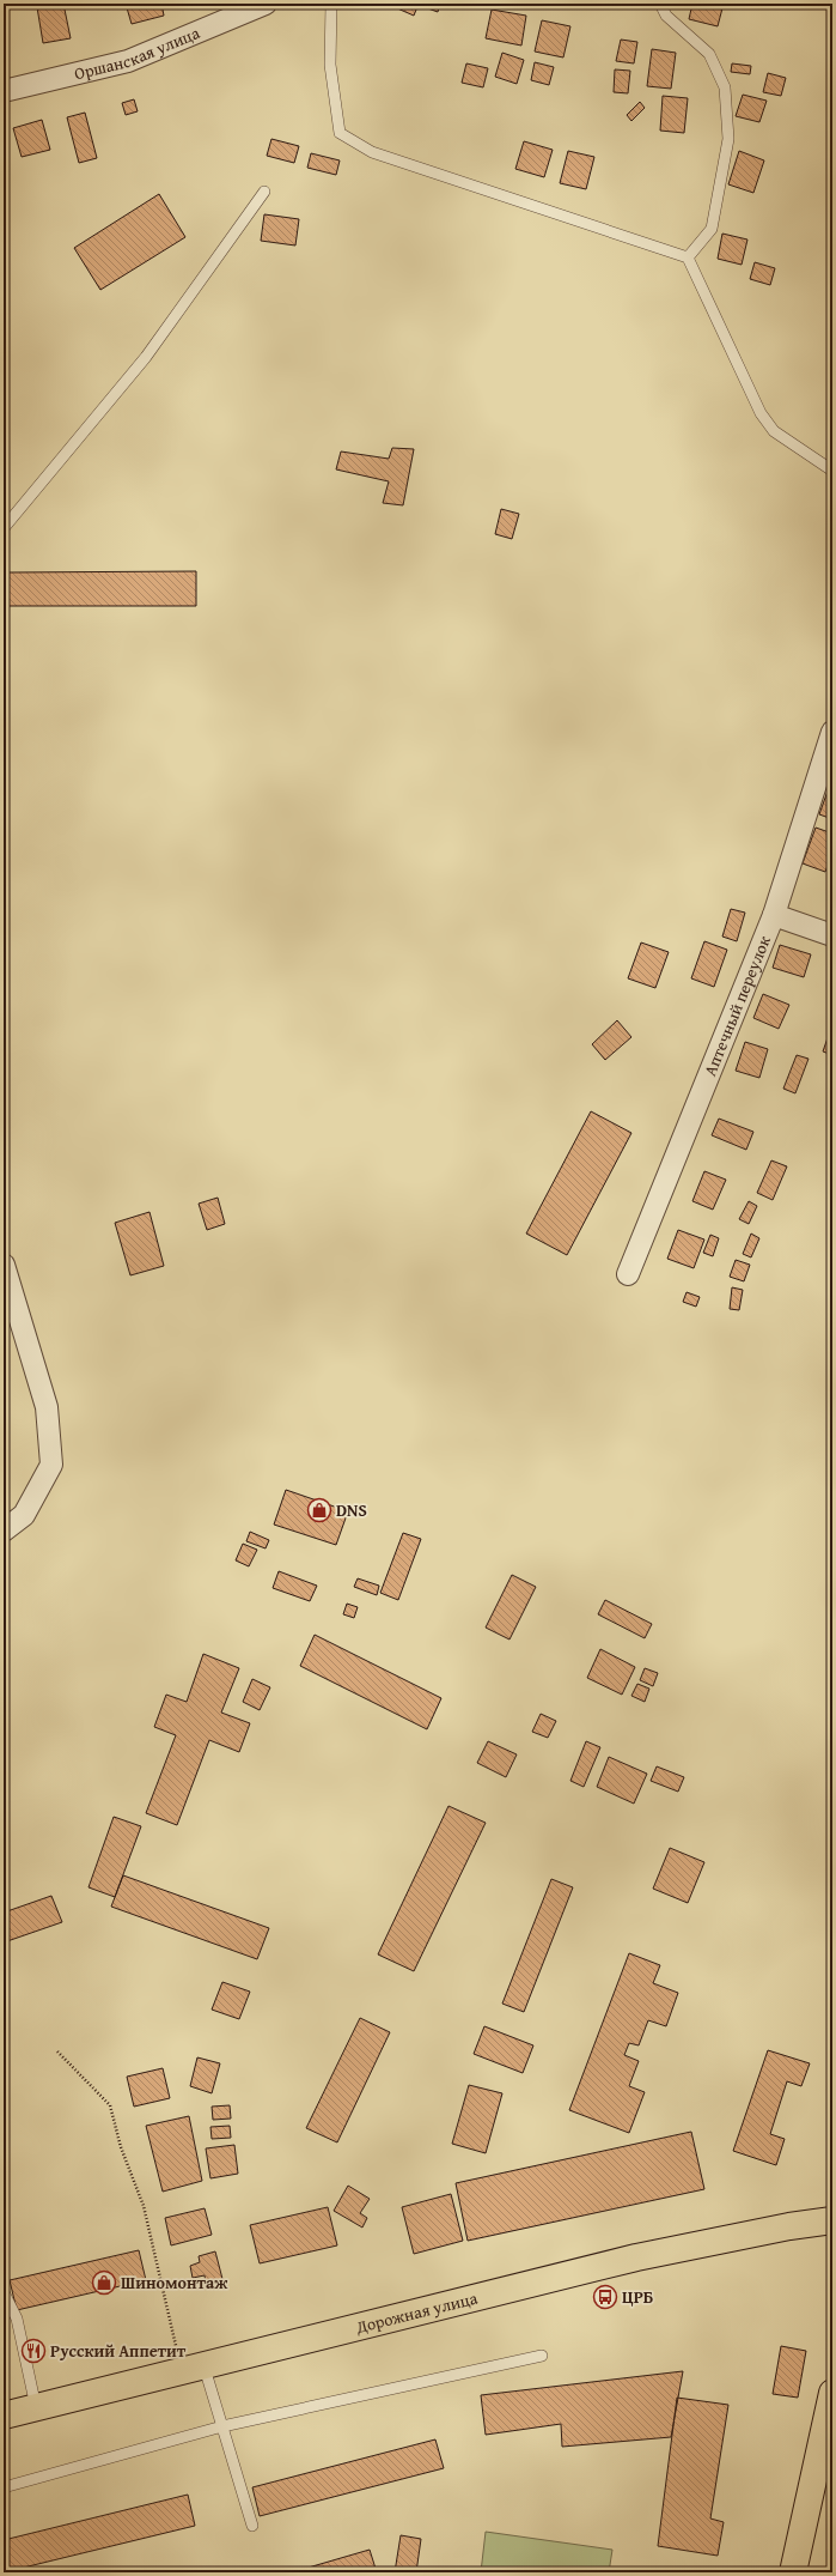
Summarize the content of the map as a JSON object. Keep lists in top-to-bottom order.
{
  "streets": {
    "main road": ["Дорожная улица"],
    "street": ["Оршанская улица", "Аптечный переулок"]
  },
  "places": {
    "shop": ["DNS", "Шиномонтаж"],
    "bus stop": ["ЦРБ"],
    "restaurant": ["Русский Аппетит"]
  }
}
